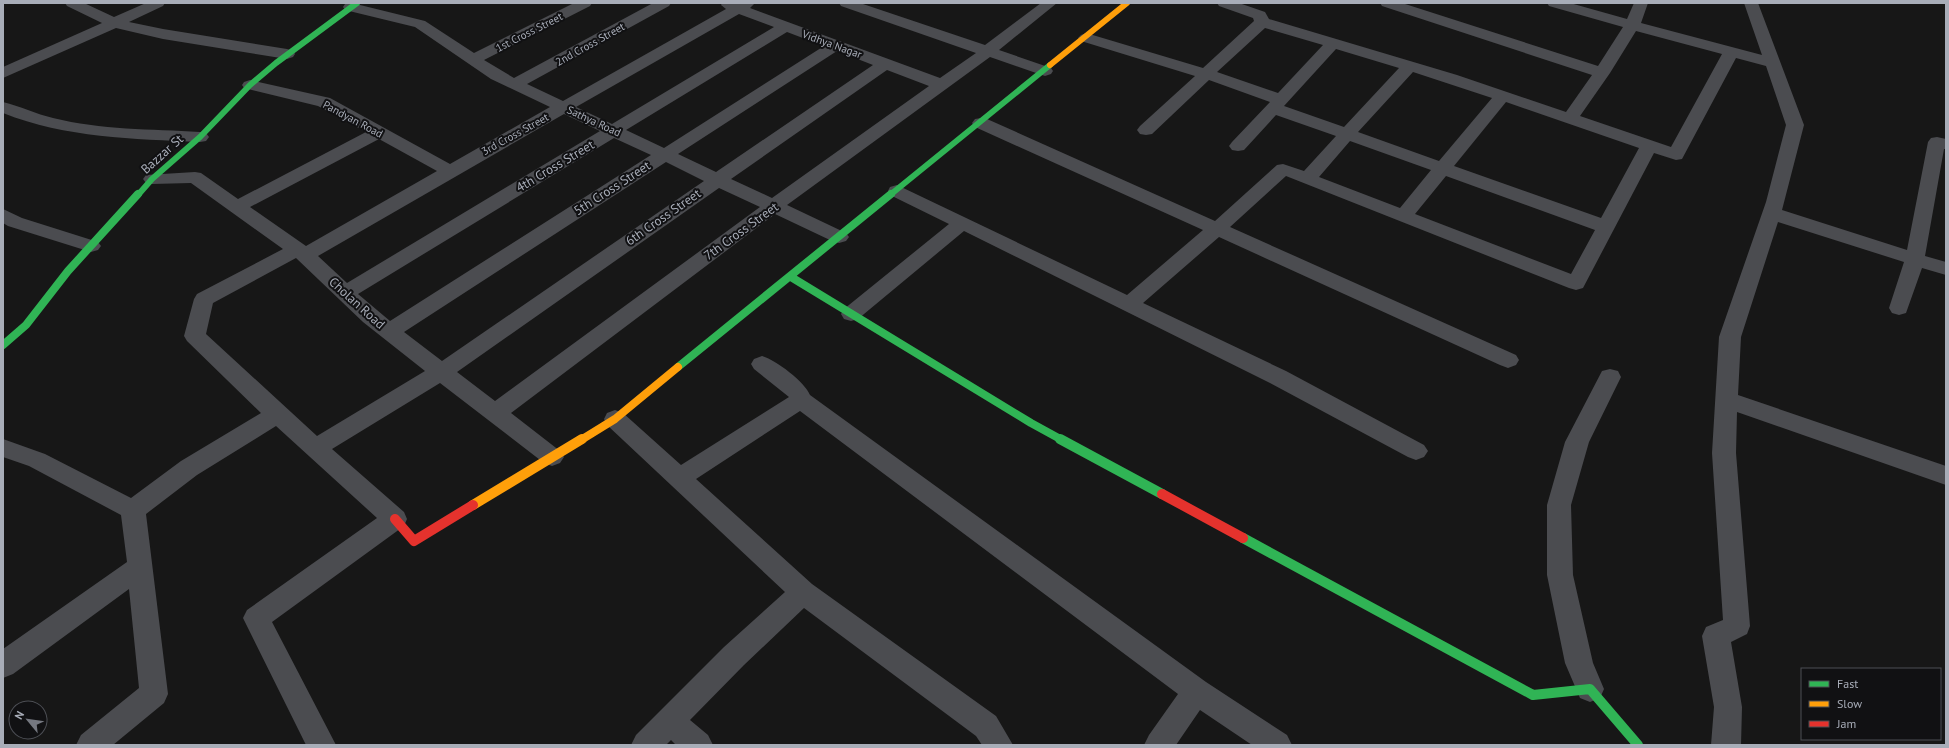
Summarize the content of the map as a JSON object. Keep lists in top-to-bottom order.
{
  "streets": {
    "street": [
      "1st Cross Street",
      "2nd Cross Street",
      "Vidhya Nagar",
      "Pandyan Road",
      "Sathya Road",
      "3rd Cross Street",
      "Bazzar St",
      "4th Cross Street",
      "5th Cross Street",
      "6th Cross Street",
      "7th Cross Street",
      "Cholan Road"
    ]
  },
  "crossings": [
    ["1st Cross Street", "Sathya Road"],
    ["2nd Cross Street", "Sathya Road"],
    ["Vidhya Nagar", "3rd Cross Street"],
    ["Vidhya Nagar", "4th Cross Street"],
    ["Vidhya Nagar", "5th Cross Street"],
    ["Vidhya Nagar", "6th Cross Street"],
    ["Vidhya Nagar", "7th Cross Street"],
    ["Pandyan Road", "3rd Cross Street"],
    ["Pandyan Road", "Bazzar St"],
    ["Sathya Road", "3rd Cross Street"],
    ["Sathya Road", "Bazzar St"],
    ["Sathya Road", "4th Cross Street"],
    ["Sathya Road", "5th Cross Street"],
    ["Sathya Road", "6th Cross Street"],
    ["Sathya Road", "7th Cross Street"],
    ["3rd Cross Street", "Cholan Road"],
    ["Bazzar St", "Cholan Road"],
    ["4th Cross Street", "Cholan Road"],
    ["5th Cross Street", "Cholan Road"],
    ["6th Cross Street", "Cholan Road"],
    ["7th Cross Street", "Cholan Road"]
  ],
  "legend": ["Fast", "Slow", "Jam"],
  "north": "top left"
}
